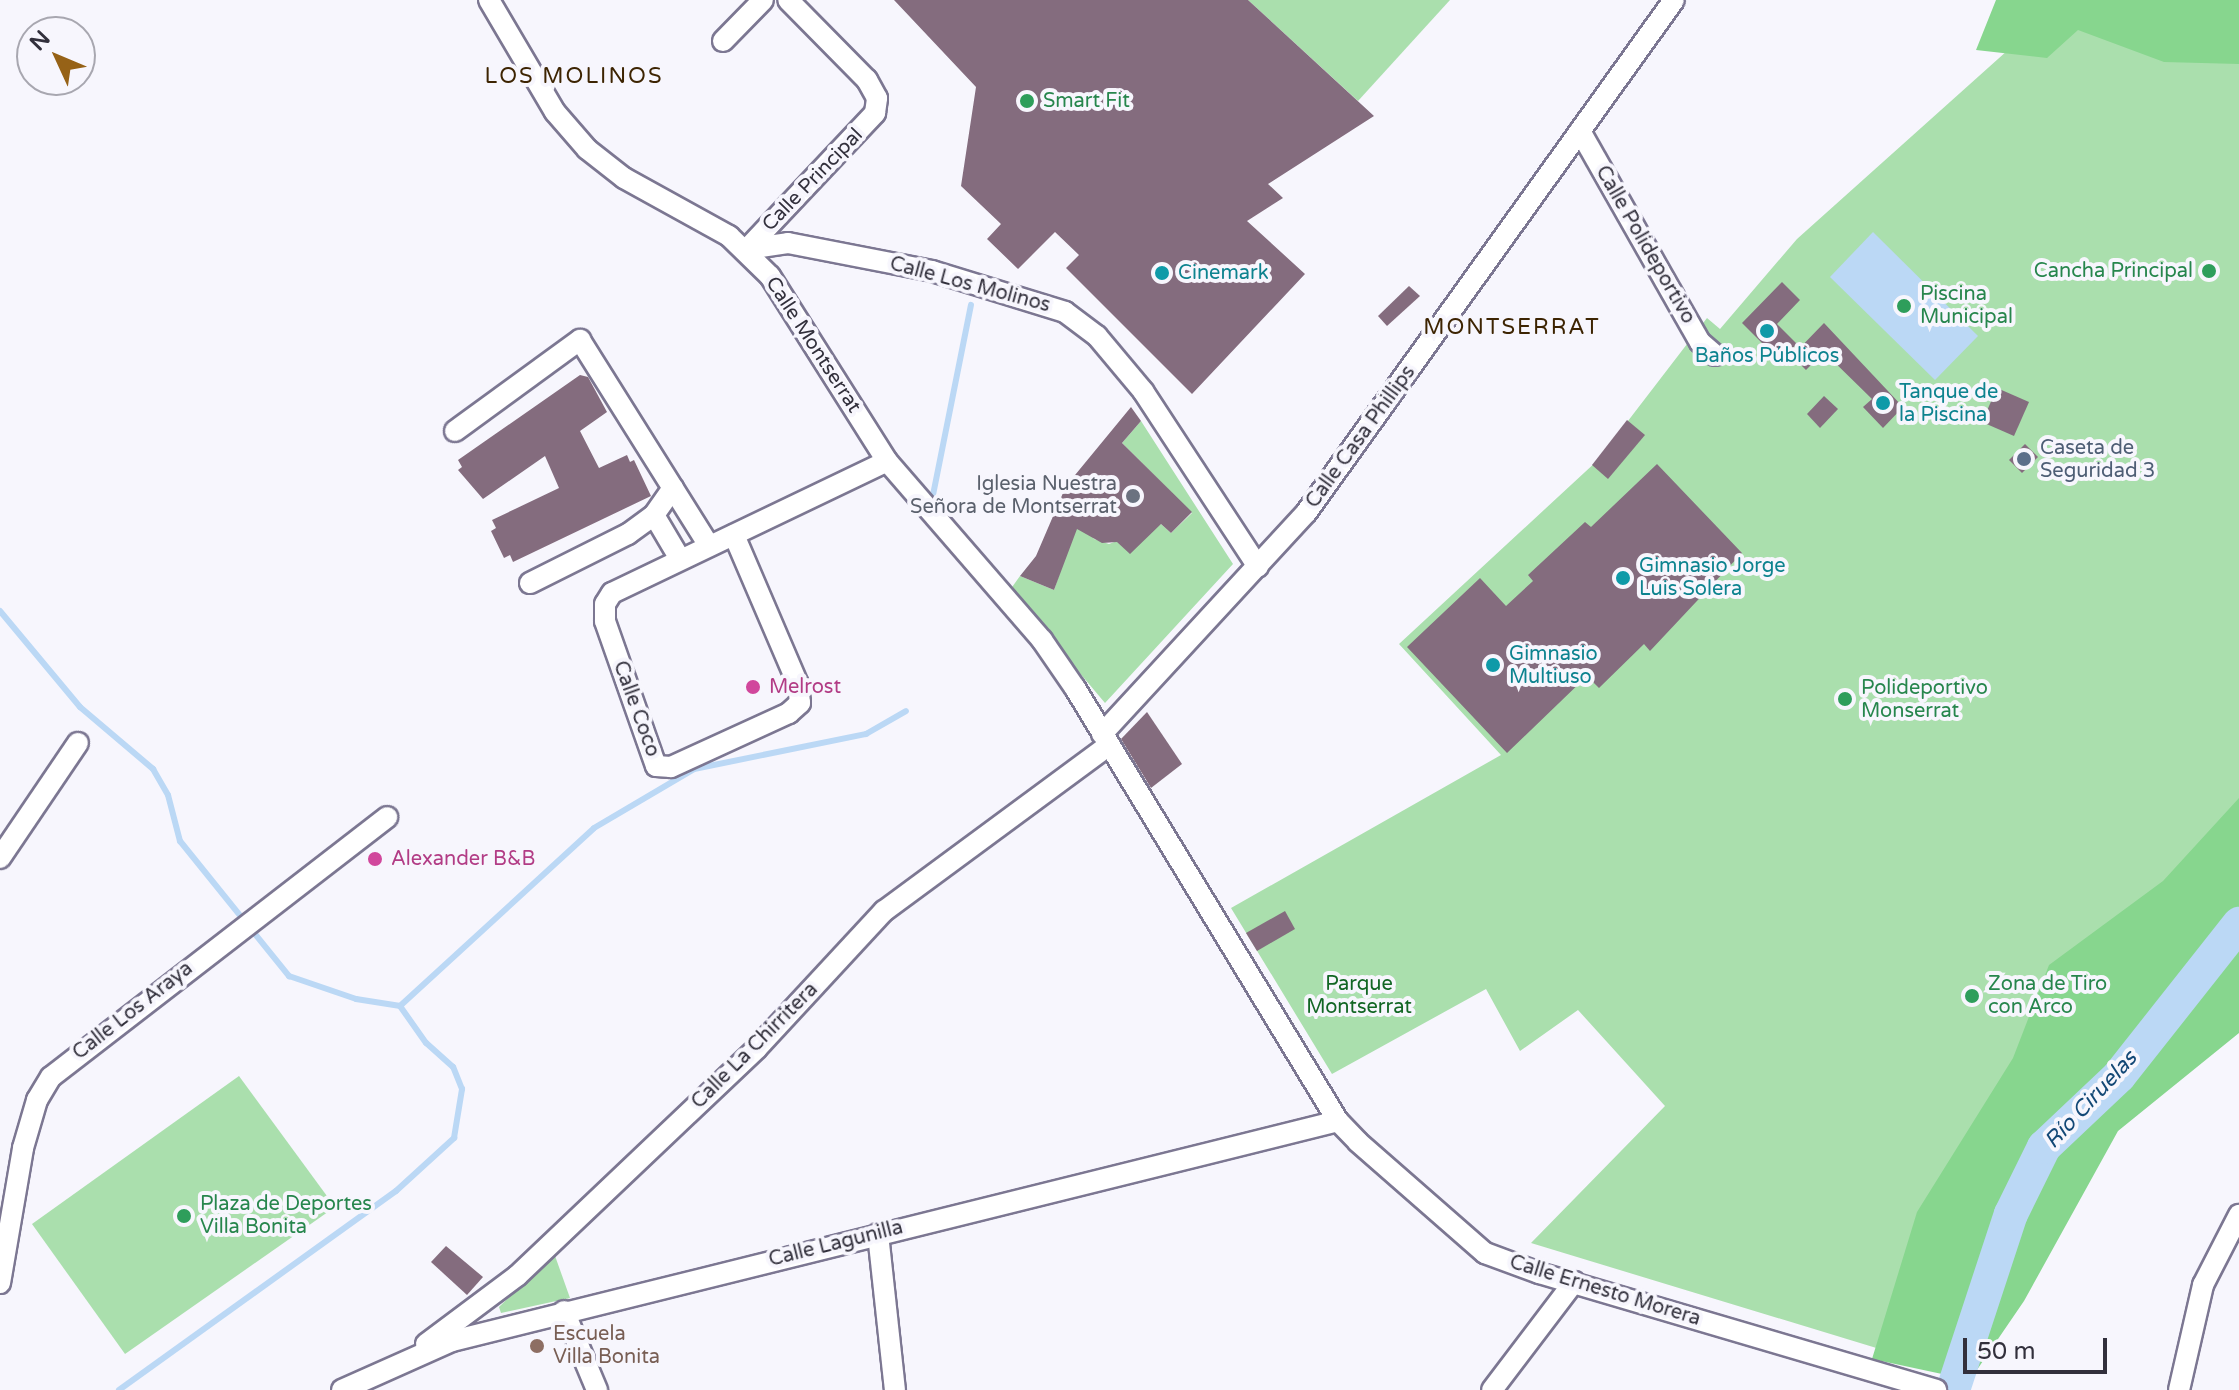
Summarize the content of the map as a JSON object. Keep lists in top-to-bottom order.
{
  "streets": {
    "street": [
      "Calle Principal",
      "Calle Polideportivo",
      "Calle Los Molinos",
      "Calle Montserrat",
      "Calle Casa Phillips",
      "Calle Coco",
      "Calle Los Araya",
      "Calle La Chirritera",
      "Calle Lagunilla",
      "Calle Ernesto Morera"
    ]
  },
  "crossings": [
    ["Calle Principal", "Calle Los Molinos"],
    ["Calle Principal", "Calle Montserrat"],
    ["Calle Polideportivo", "Calle Casa Phillips"],
    ["Calle Los Molinos", "Calle Montserrat"],
    ["Calle Los Molinos", "Calle Casa Phillips"],
    ["Calle Montserrat", "Calle Casa Phillips"],
    ["Calle Montserrat", "Calle Coco"],
    ["Calle Montserrat", "Calle La Chirritera"],
    ["Calle Montserrat", "Calle Ernesto Morera"],
    ["Calle Casa Phillips", "Calle La Chirritera"],
    ["Calle Casa Phillips", "Calle Ernesto Morera"],
    ["Calle La Chirritera", "Calle Lagunilla"],
    ["Calle La Chirritera", "Calle Ernesto Morera"],
    ["Calle Lagunilla", "Calle Ernesto Morera"]
  ],
  "districts": ["LOS MOLINOS", "MONTSERRAT"],
  "water": ["Río Ciruelas"],
  "parks": ["Parque Montserrat"],
  "places": [
    "Smart Fit",
    "Cancha Principal",
    "Cinemark",
    "Piscina Municipal",
    "Baños Públicos",
    "Tanque de la Piscina",
    "Caseta de Seguridad 3",
    "Iglesia Nuestra Señora de Montserrat",
    "Gimnasio Jorge Luis Solera",
    "Gimnasio Multiuso",
    "Melrost",
    "Polideportivo Monserrat",
    "Alexander B&B",
    "Zona de Tiro con Arco",
    "Plaza de Deportes Villa Bonita",
    "Escuela Villa Bonita"
  ],
  "scale_bar": "50 m",
  "north": "top left"
}
